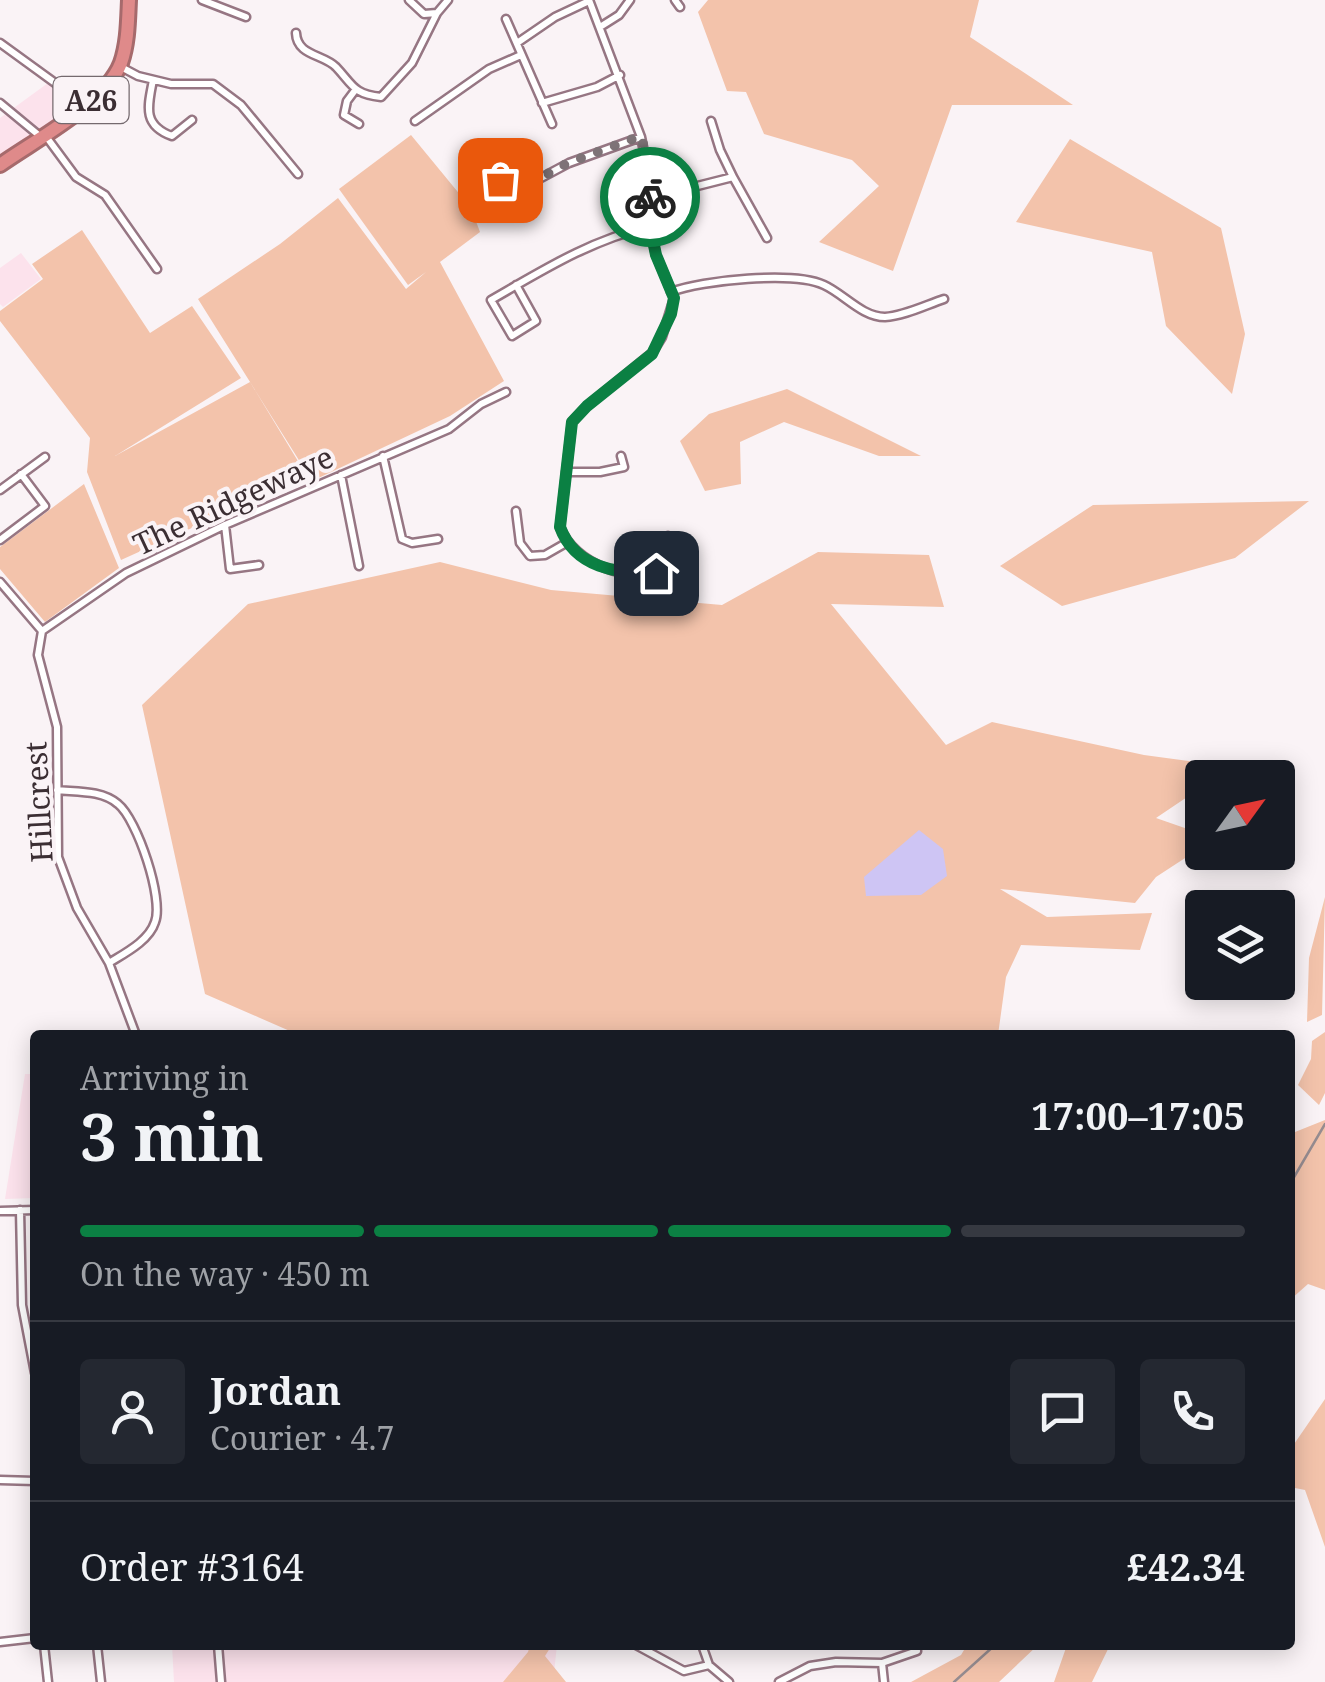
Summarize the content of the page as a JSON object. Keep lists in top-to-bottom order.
{
  "streets": {
    "highway": ["A26"],
    "street": ["The Ridgewaye", "Hillcrest"]
  },
  "crossings": [
    ["The Ridgewaye", "Hillcrest"]
  ],
  "north": "top right",
  "page": {
    "heading": ["3 min", "Arriving in", "17:00–17:05"],
    "panel": [
      "Jordan",
      "Courier · 4.7",
      "Order #3164",
      "£42.34"
    ],
    "bar": "On the way · 450 m"
  }
}
